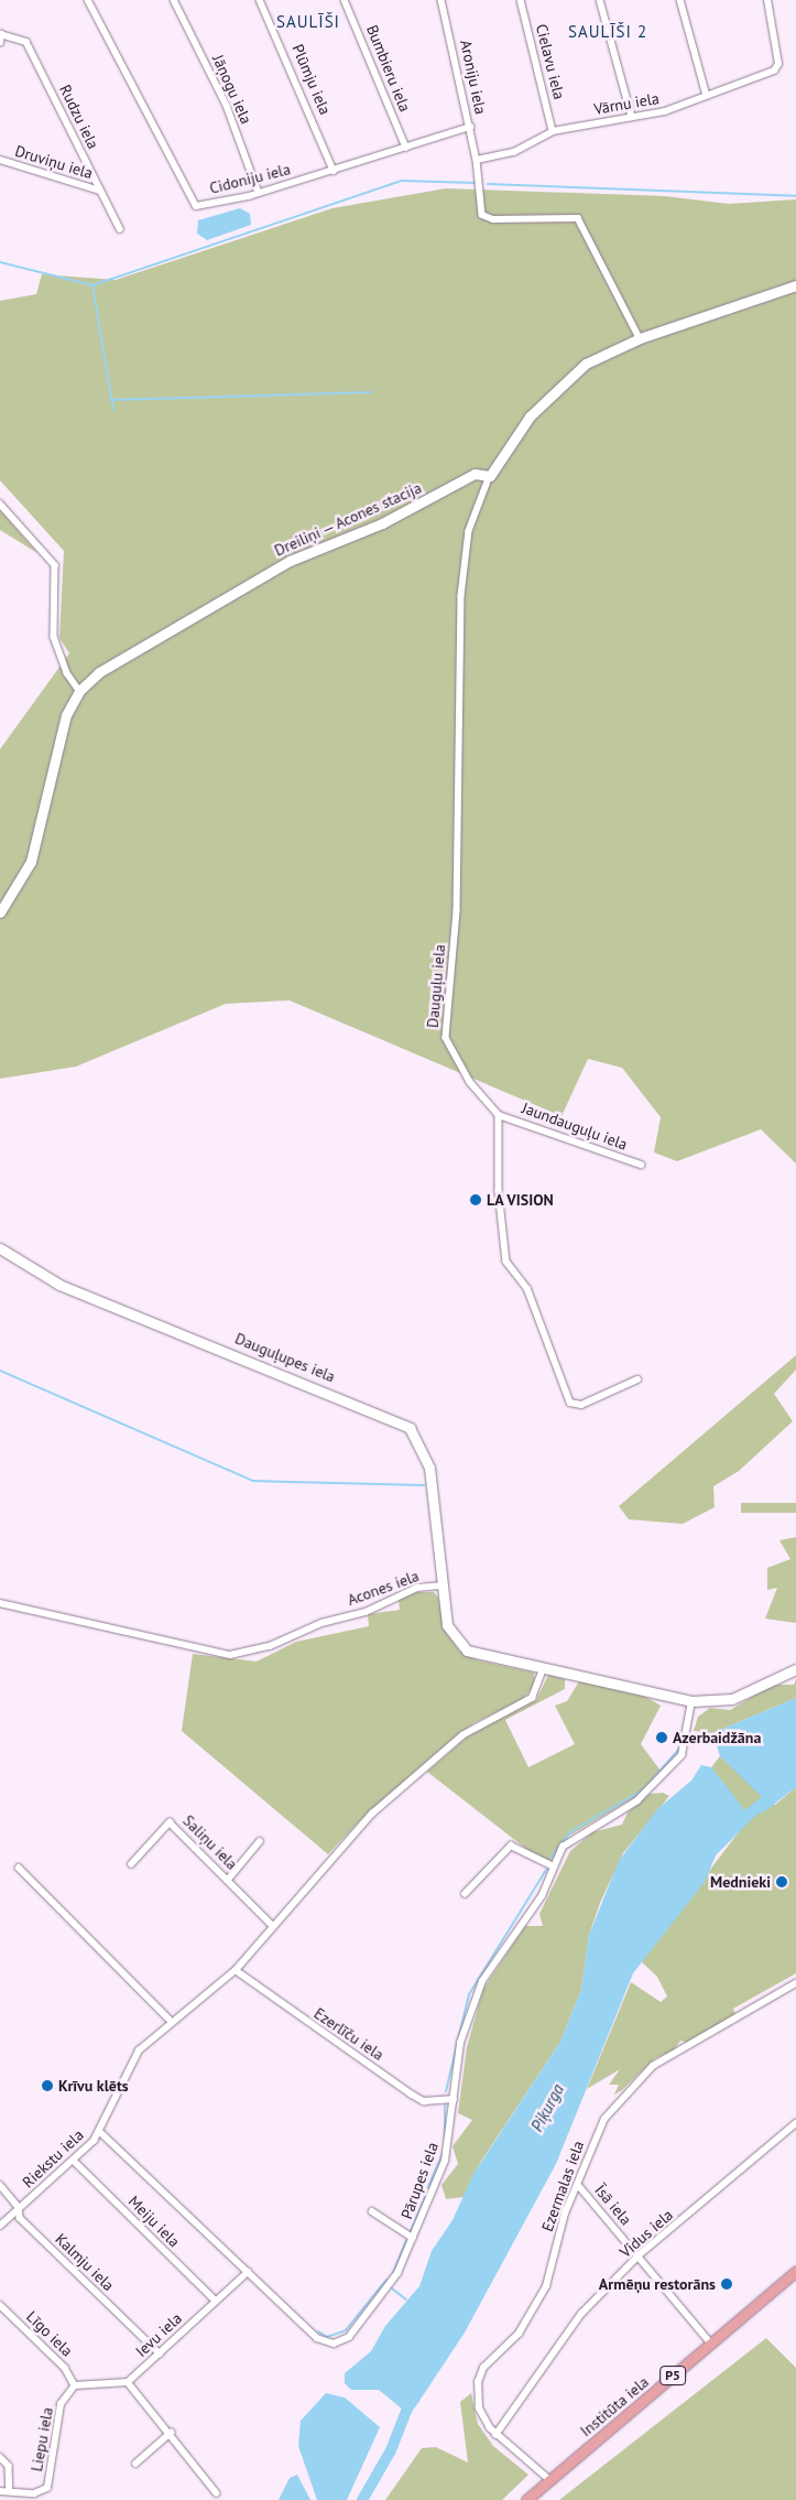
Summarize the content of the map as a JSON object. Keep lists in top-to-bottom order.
{
  "streets": {
    "main road": ["P5", "Institūta iela"],
    "street": [
      "Cielavu iela",
      "Bumbieru iela",
      "Aroniju iela",
      "Plūmju iela",
      "Jāņogu iela",
      "Vārnu iela",
      "Rudzu iela",
      "Druviņu iela",
      "Cidoniju iela",
      "Dreiliņi — Acones stacija",
      "Dauguļu iela",
      "Jaundauguļu iela",
      "Dauguļupes iela",
      "Acones iela",
      "Saliņu iela",
      "Ezerlīču iela",
      "Riekstu iela",
      "Pārupes iela",
      "Ezermalas iela",
      "Īsā iela",
      "Meiju iela",
      "Vidus iela",
      "Kalmju iela",
      "Līgo iela",
      "Ievu iela",
      "Liepu iela"
    ]
  },
  "crossings": [
    ["Cielavu iela", "Vārnu iela"],
    ["Bumbieru iela", "Cidoniju iela"],
    ["Aroniju iela", "Vārnu iela"],
    ["Aroniju iela", "Cidoniju iela"],
    ["Plūmju iela", "Cidoniju iela"],
    ["Jāņogu iela", "Cidoniju iela"],
    ["Rudzu iela", "Druviņu iela"],
    ["Dreiliņi — Acones stacija", "Dauguļu iela"],
    ["Dauguļu iela", "Jaundauguļu iela"],
    ["Dauguļupes iela", "Acones iela"],
    ["Acones iela", "Riekstu iela"],
    ["Acones iela", "Pārupes iela"],
    ["Saliņu iela", "Riekstu iela"],
    ["Ezerlīču iela", "Riekstu iela"],
    ["Ezerlīču iela", "Pārupes iela"],
    ["Riekstu iela", "Pārupes iela"],
    ["Riekstu iela", "Meiju iela"],
    ["Riekstu iela", "Kalmju iela"],
    ["Pārupes iela", "Ievu iela"],
    ["Ezermalas iela", "Īsā iela"],
    ["Ezermalas iela", "Vidus iela"],
    ["Ezermalas iela", "Institūta iela"],
    ["Īsā iela", "Vidus iela"],
    ["Īsā iela", "Institūta iela"],
    ["Meiju iela", "Ievu iela"],
    ["Kalmju iela", "Ievu iela"],
    ["Līgo iela", "Liepu iela"]
  ],
  "districts": ["SAULĪŠI", "SAULĪŠI 2"],
  "water": ["Piķurga"],
  "places": [
    "LA VISION",
    "Azerbaidžāna",
    "Mednieki",
    "Krīvu klēts",
    "Armēņu restorāns"
  ]
}
